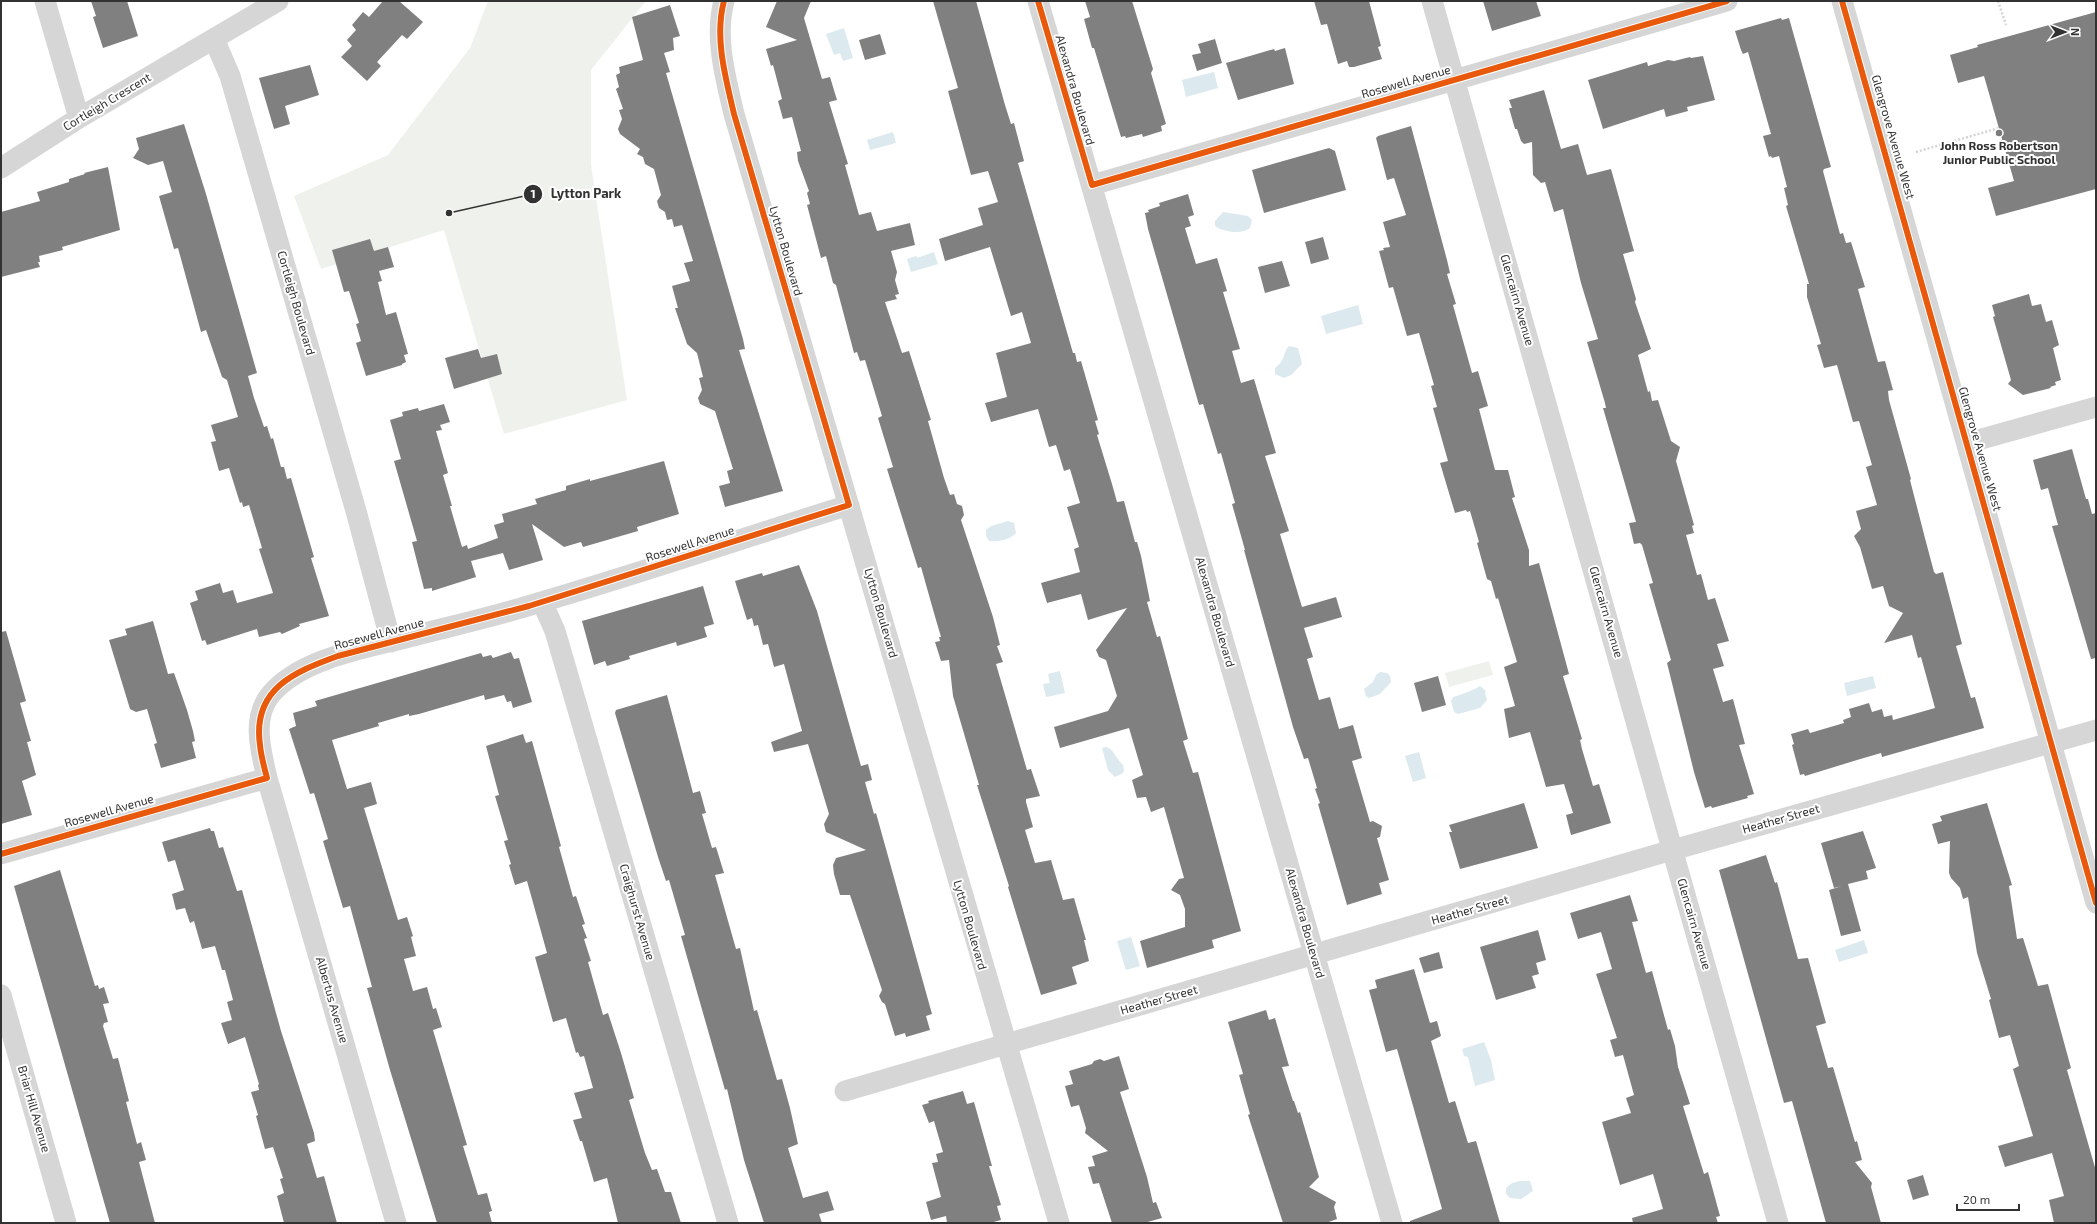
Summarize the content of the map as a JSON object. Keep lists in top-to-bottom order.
{
  "streets": {
    "street": [
      "Rosewell Avenue",
      "Alexandra Boulevard",
      "Cortleigh Crescent",
      "Glengrove Avenue West",
      "Lytton Boulevard",
      "Glencairn Avenue",
      "Cortleigh Boulevard",
      "Heather Street",
      "Craighurst Avenue",
      "Albertus Avenue",
      "Briar Hill Avenue"
    ]
  },
  "crossings": [
    ["Rosewell Avenue", "Alexandra Boulevard"],
    ["Rosewell Avenue", "Lytton Boulevard"],
    ["Rosewell Avenue", "Glencairn Avenue"],
    ["Rosewell Avenue", "Cortleigh Boulevard"],
    ["Rosewell Avenue", "Craighurst Avenue"],
    ["Rosewell Avenue", "Albertus Avenue"],
    ["Alexandra Boulevard", "Heather Street"],
    ["Cortleigh Crescent", "Cortleigh Boulevard"],
    ["Glengrove Avenue West", "Heather Street"],
    ["Lytton Boulevard", "Heather Street"],
    ["Glencairn Avenue", "Heather Street"]
  ],
  "places": ["John Ross Robertson Junior Public School", "Lytton Park"],
  "scale_bar": "20 m",
  "north": "right"
}
